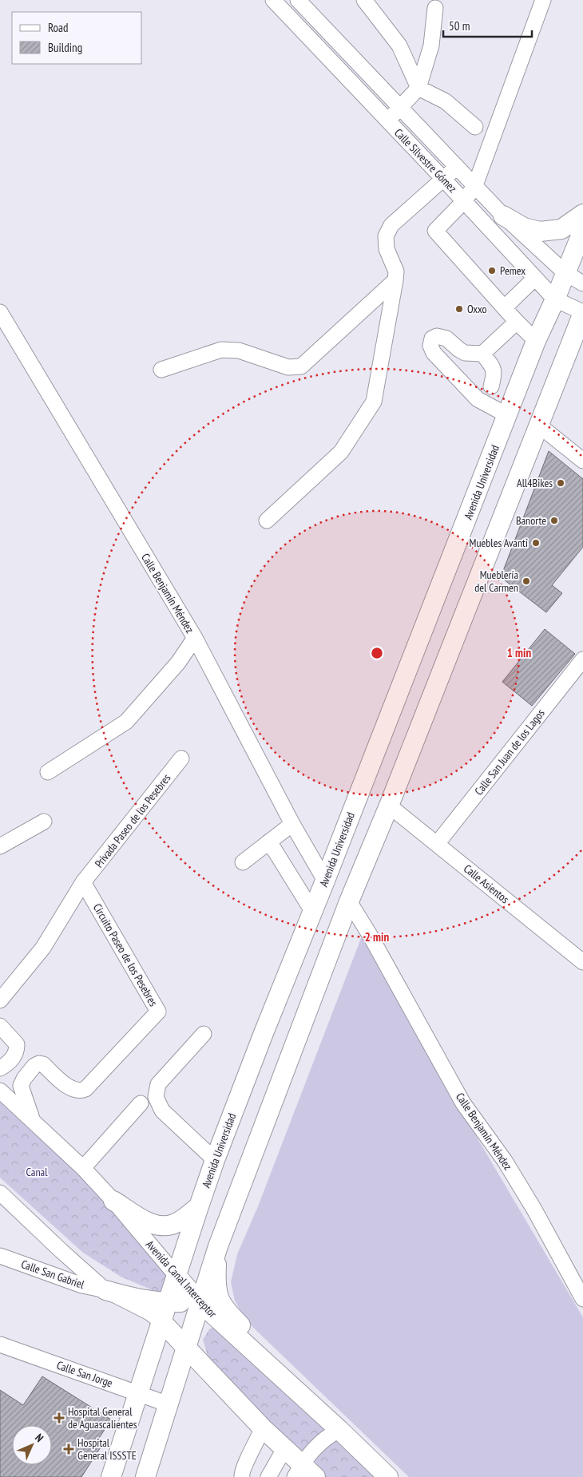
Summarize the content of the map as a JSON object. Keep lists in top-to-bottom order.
{
  "streets": {
    "main road": ["Avenida Universidad", "Avenida Canal Interceptor"],
    "street": [
      "Calle Silvestre Gómez",
      "Calle Benjamín Méndez",
      "Calle San Juan de los Lagos",
      "Privada Paseo de los Pesebres",
      "Calle Asientos",
      "Circuito Paseo de los Pesebres",
      "Calle San Gabriel",
      "Calle San Jorge"
    ]
  },
  "crossings": [
    ["Calle Silvestre Gómez", "Avenida Universidad"],
    ["Avenida Universidad", "Calle Benjamín Méndez"],
    ["Avenida Universidad", "Avenida Canal Interceptor"],
    ["Avenida Universidad", "Calle San Jorge"],
    ["Calle San Juan de los Lagos", "Calle Asientos"],
    ["Privada Paseo de los Pesebres", "Circuito Paseo de los Pesebres"]
  ],
  "parks": ["Canal"],
  "places": {
    "other": [
      "Pemex",
      "Oxxo",
      "All4Bikes",
      "Banorte",
      "Muebles Avanti",
      "Mueblería del Carmen"
    ],
    "health": ["Hospital General de Aguascalientes", "Hospital General ISSSTE"]
  },
  "legend": ["Road", "Building"],
  "scale_bar": "50 m",
  "north": "top right",
  "rings": ["1 min", "2 min"]
}
